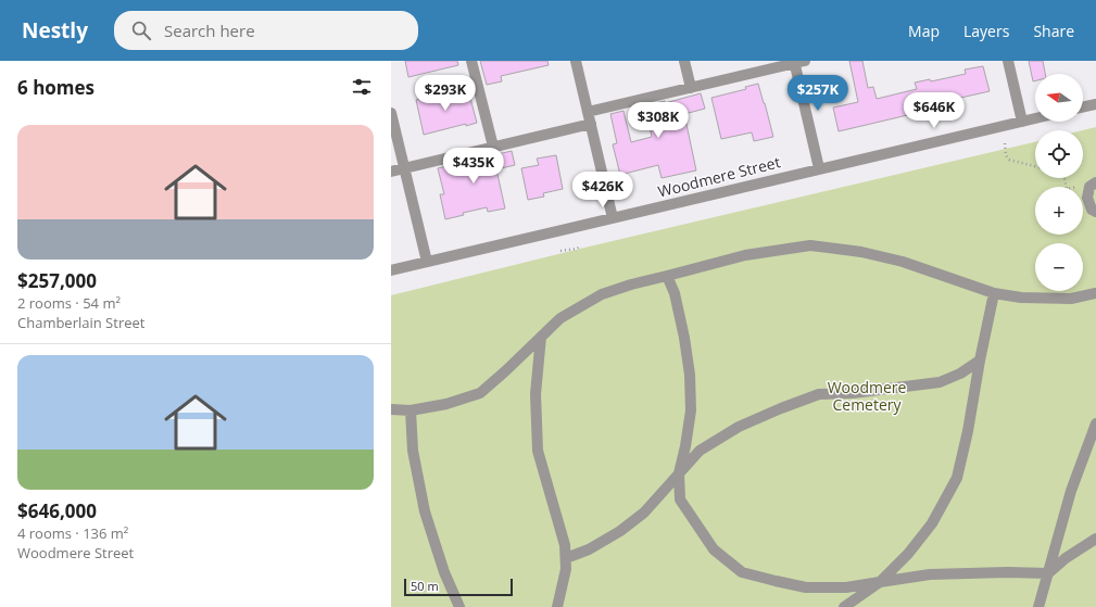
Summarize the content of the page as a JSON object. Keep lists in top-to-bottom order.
{
  "streets": {
    "street": ["Woodmere Street"]
  },
  "parks": ["Woodmere Cemetery"],
  "scale_bar": "50 m",
  "north": "left",
  "page": {
    "header": "Nestly",
    "search": "Search here",
    "nav": ["Map", "Layers", "Share"],
    "heading": "6 homes",
    "map_buttons": ["+", "−"],
    "price": [
      "$293K",
      "$257K",
      "$646K",
      "$308K",
      "$435K",
      "$426K"
    ],
    "list": [
      {
        "name": "$257,000",
        "note": "2 rooms · 54 m² · Chamberlain Street"
      },
      {
        "name": "$646,000",
        "note": "4 rooms · 136 m² · Woodmere Street"
      }
    ],
    "scale": "50 m"
  }
}
